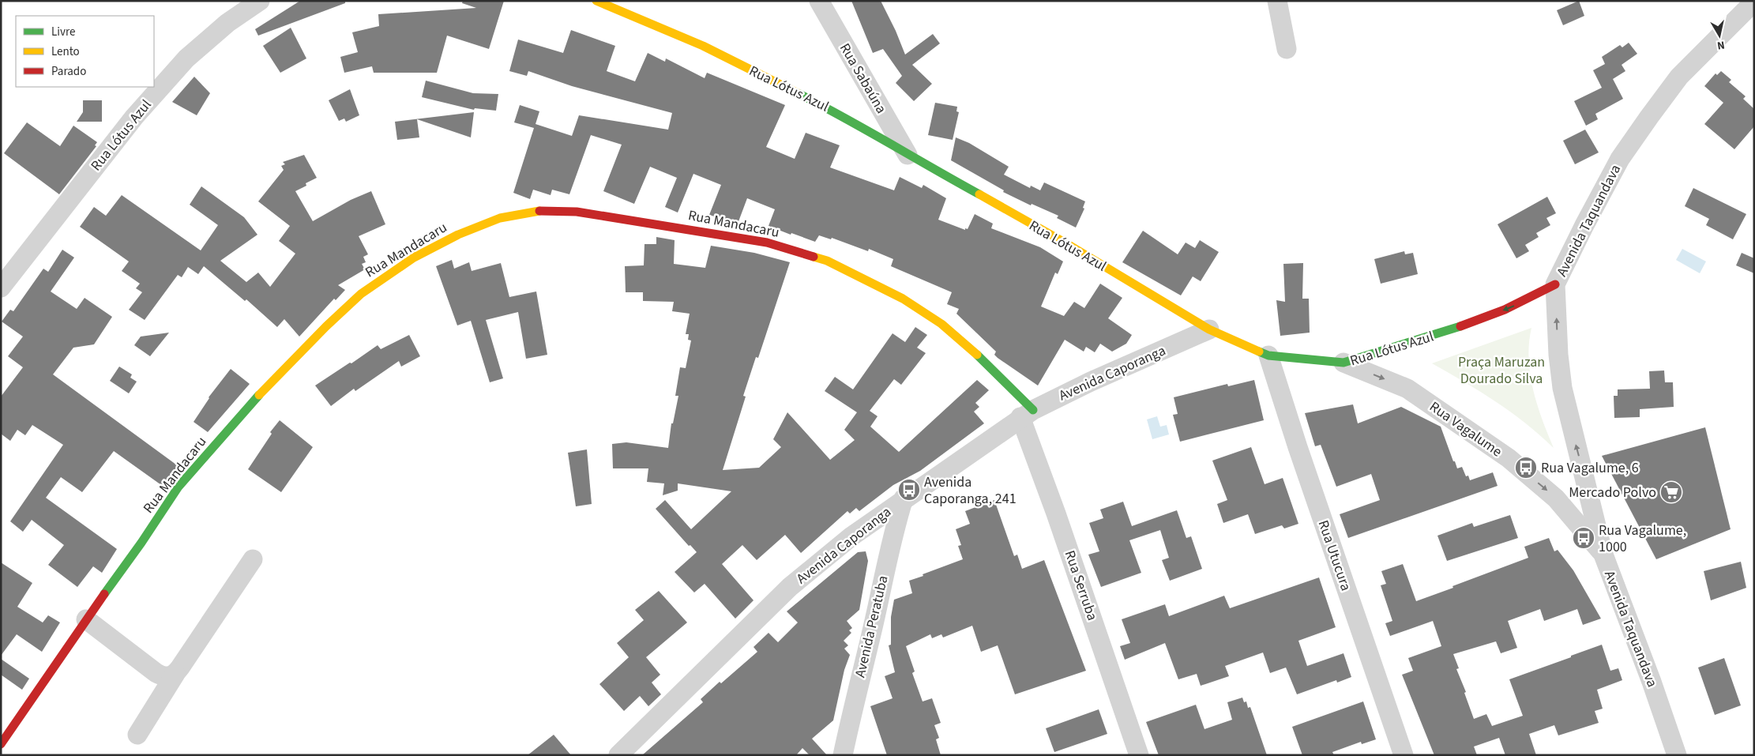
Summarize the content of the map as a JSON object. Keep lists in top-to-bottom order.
{
  "streets": {
    "street": [
      "Rua Sabaúna",
      "Rua Lótus Azul",
      "Avenida Taquandava",
      "Rua Mandacaru",
      "Avenida Caporanga",
      "Rua Vagalume",
      "Rua Utucura",
      "Rua Serruba",
      "Avenida Peratuba"
    ]
  },
  "crossings": [
    ["Rua Sabaúna", "Rua Lótus Azul"],
    ["Rua Lótus Azul", "Avenida Taquandava"],
    ["Rua Lótus Azul", "Avenida Caporanga"],
    ["Rua Lótus Azul", "Rua Vagalume"],
    ["Rua Lótus Azul", "Rua Utucura"],
    ["Avenida Taquandava", "Rua Vagalume"],
    ["Rua Mandacaru", "Avenida Caporanga"],
    ["Rua Mandacaru", "Rua Serruba"],
    ["Avenida Caporanga", "Rua Serruba"],
    ["Avenida Caporanga", "Avenida Peratuba"]
  ],
  "one_way": ["Rua Vagalume"],
  "parks": ["Praça Maruzan Dourado Silva"],
  "places": {
    "bus stop": ["Rua Vagalume, 6", "Avenida Caporanga, 241", "Rua Vagalume, 1000"],
    "supermarket": ["Mercado Polvo"]
  },
  "legend": ["Livre", "Lento", "Parado"],
  "north": "bottom"
}
